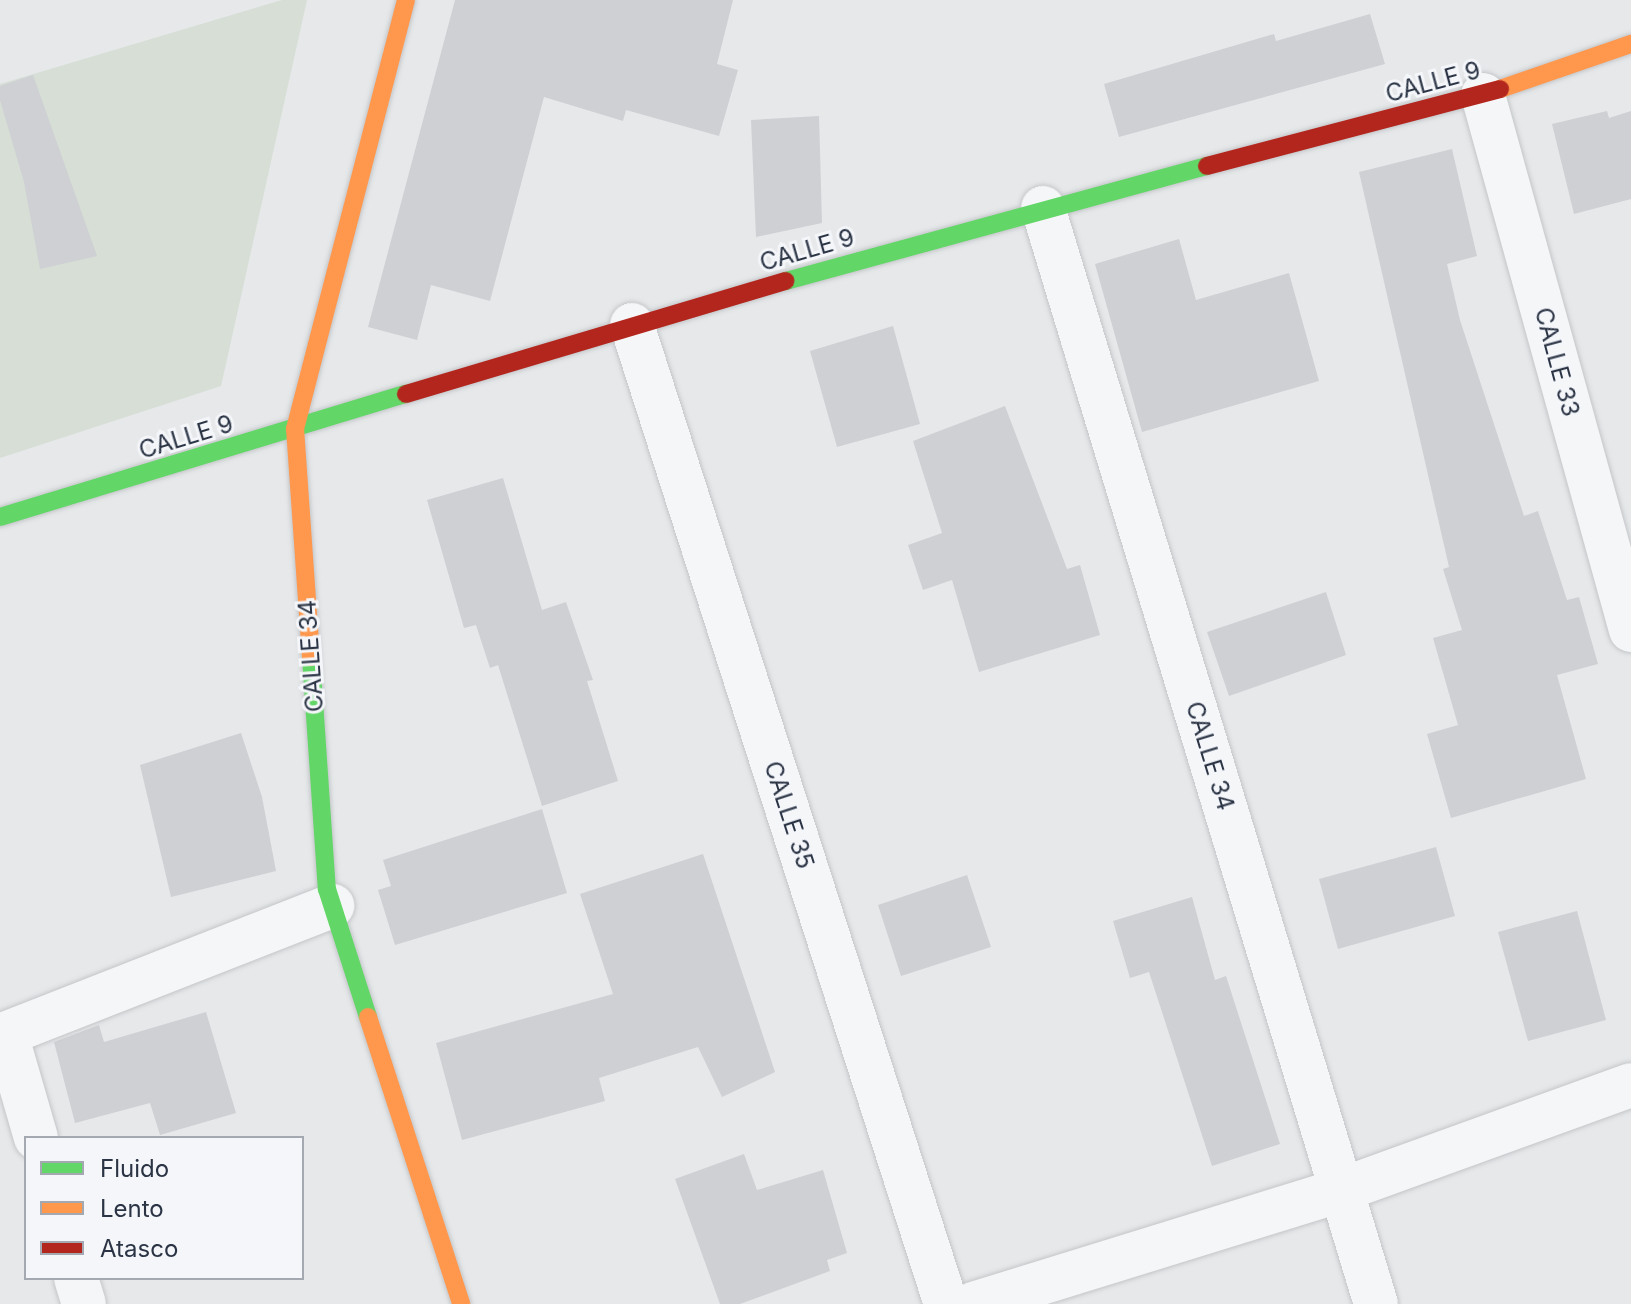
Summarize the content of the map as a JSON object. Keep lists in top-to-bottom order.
{
  "streets": {
    "street": [
      "CALLE 9",
      "CALLE 33",
      "CALLE 34",
      "CALLE 35"
    ]
  },
  "crossings": [
    ["CALLE 9", "CALLE 33"],
    ["CALLE 9", "CALLE 34"],
    ["CALLE 9", "CALLE 35"]
  ],
  "legend": ["Fluido", "Lento", "Atasco"]
}
